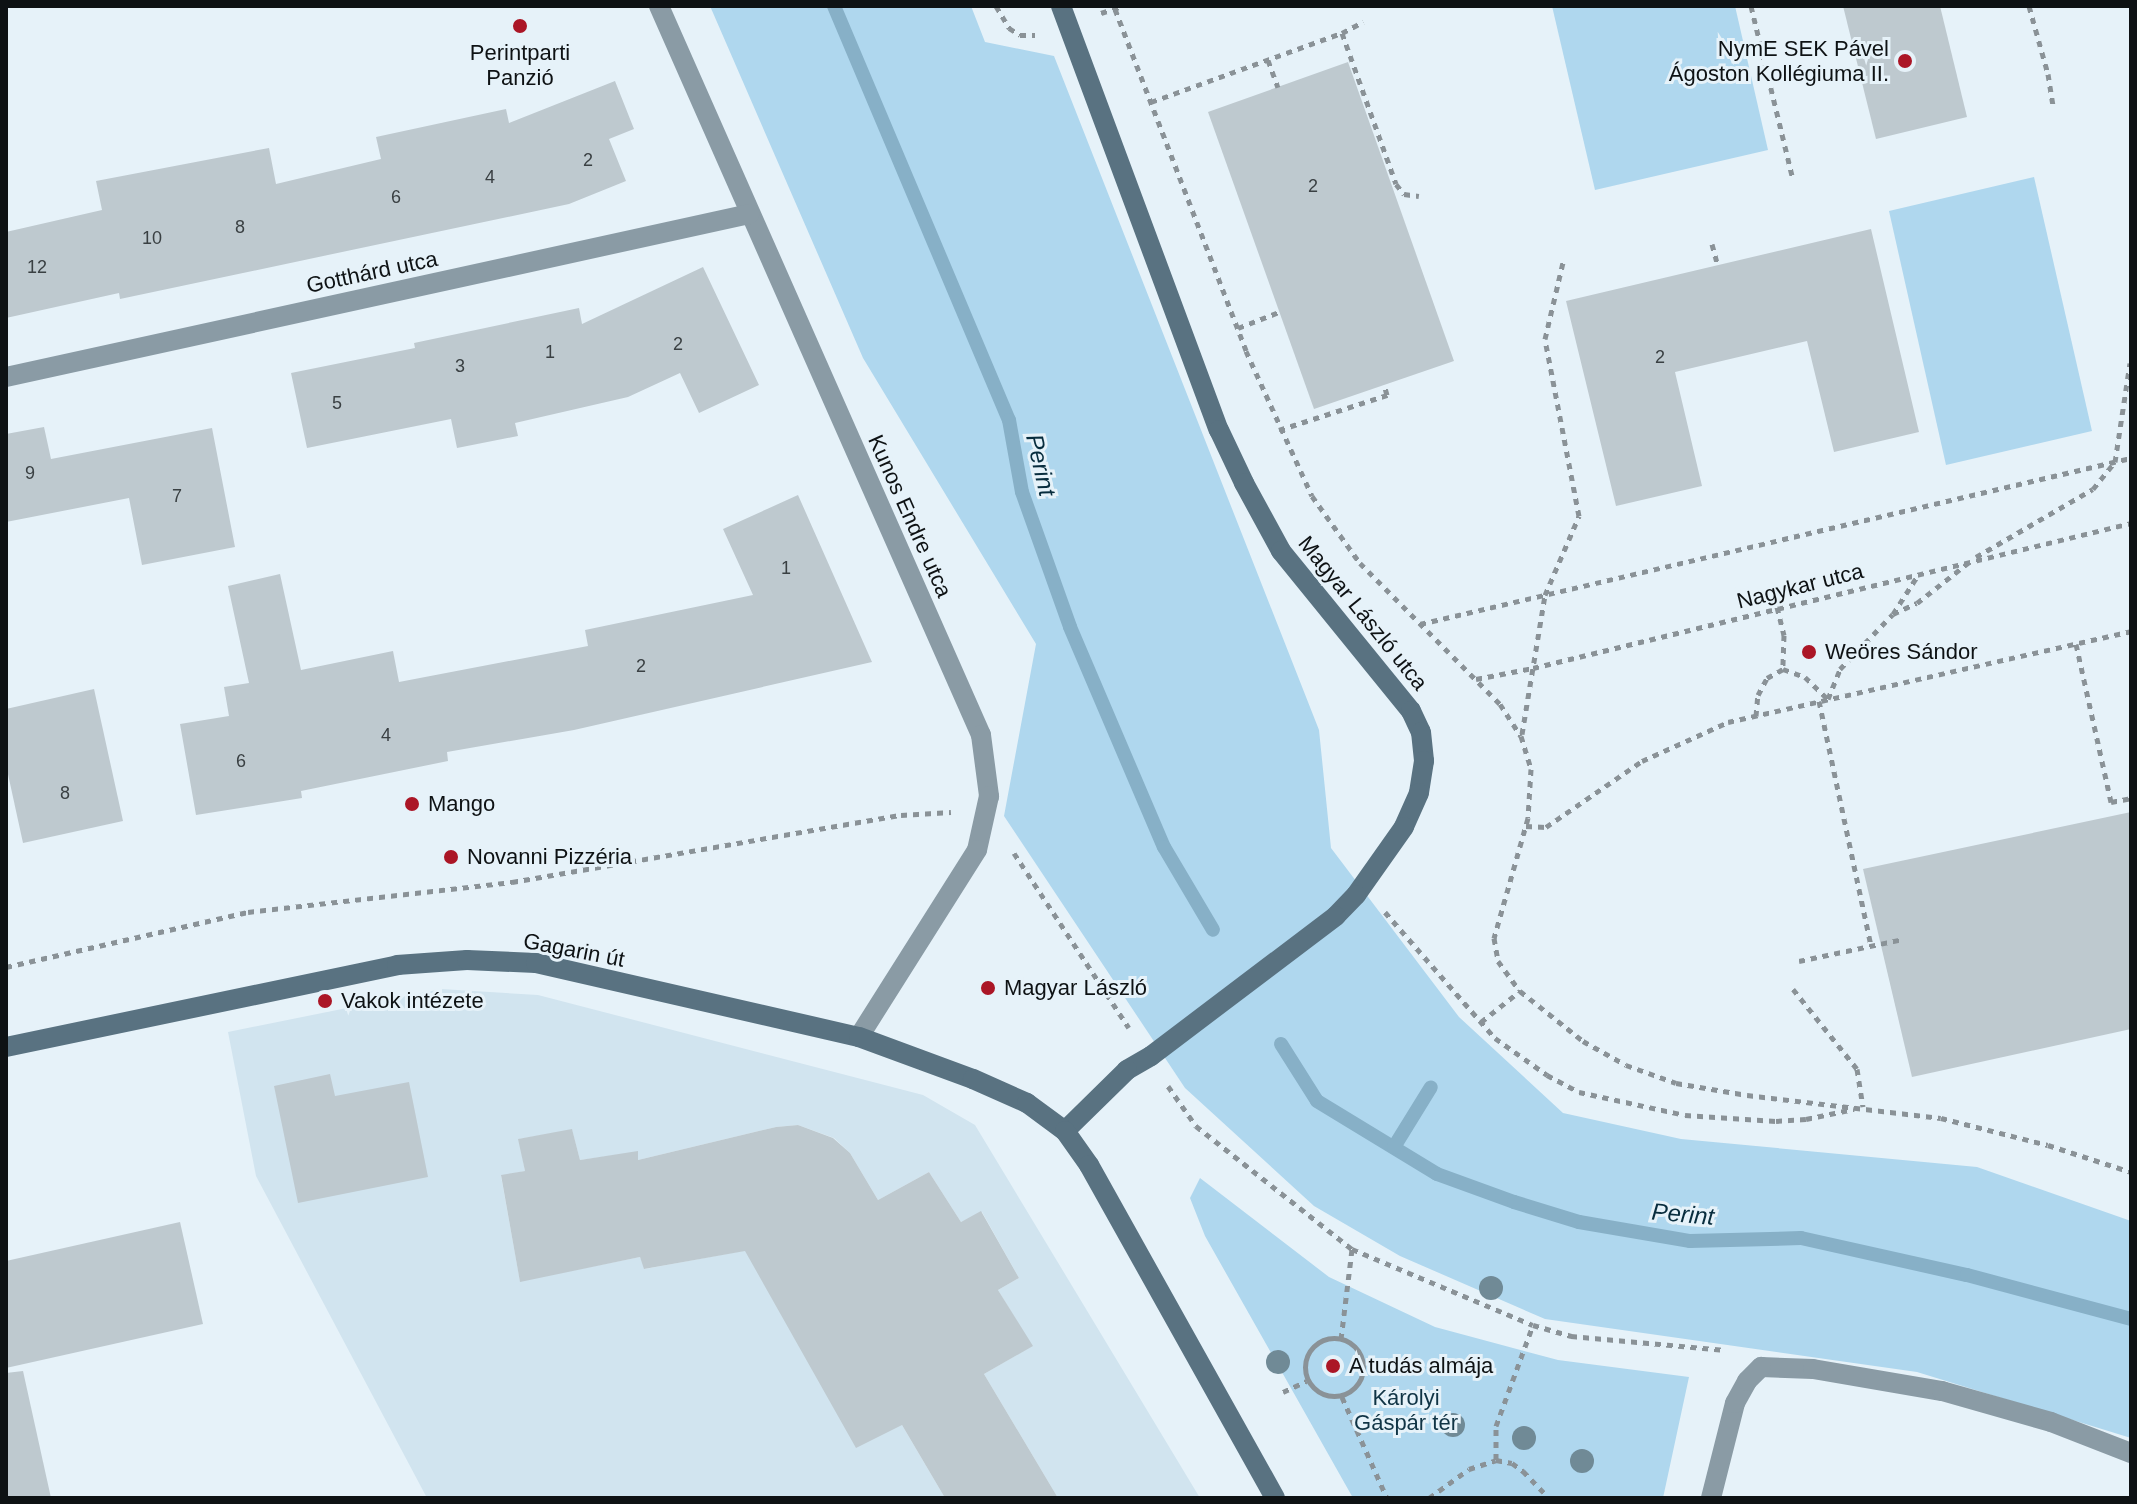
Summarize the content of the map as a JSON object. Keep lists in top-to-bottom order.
{
  "streets": {
    "street": [
      "Gotthárd utca",
      "Kunos Endre utca",
      "Magyar László utca",
      "Gagarin út"
    ],
    "path": ["Nagykar utca"]
  },
  "crossings": [
    ["Gotthárd utca", "Kunos Endre utca"],
    ["Kunos Endre utca", "Gagarin út"],
    ["Magyar László utca", "Gagarin út"]
  ],
  "water": ["Perint"],
  "parks": ["Károlyi Gáspár tér"],
  "places": [
    "Perintparti Panzió",
    "NymE SEK Pável Ágoston Kollégiuma II.",
    "Weöres Sándor",
    "Mango",
    "Novanni Pizzéria",
    "Magyar László",
    "Vakok intézete",
    "A tudás almája"
  ],
  "house_numbers": [
    "2",
    "4",
    "2",
    "6",
    "8",
    "10",
    "12",
    "2",
    "1",
    "2",
    "3",
    "5",
    "9",
    "7",
    "1",
    "2",
    "4",
    "6",
    "8"
  ]
}
